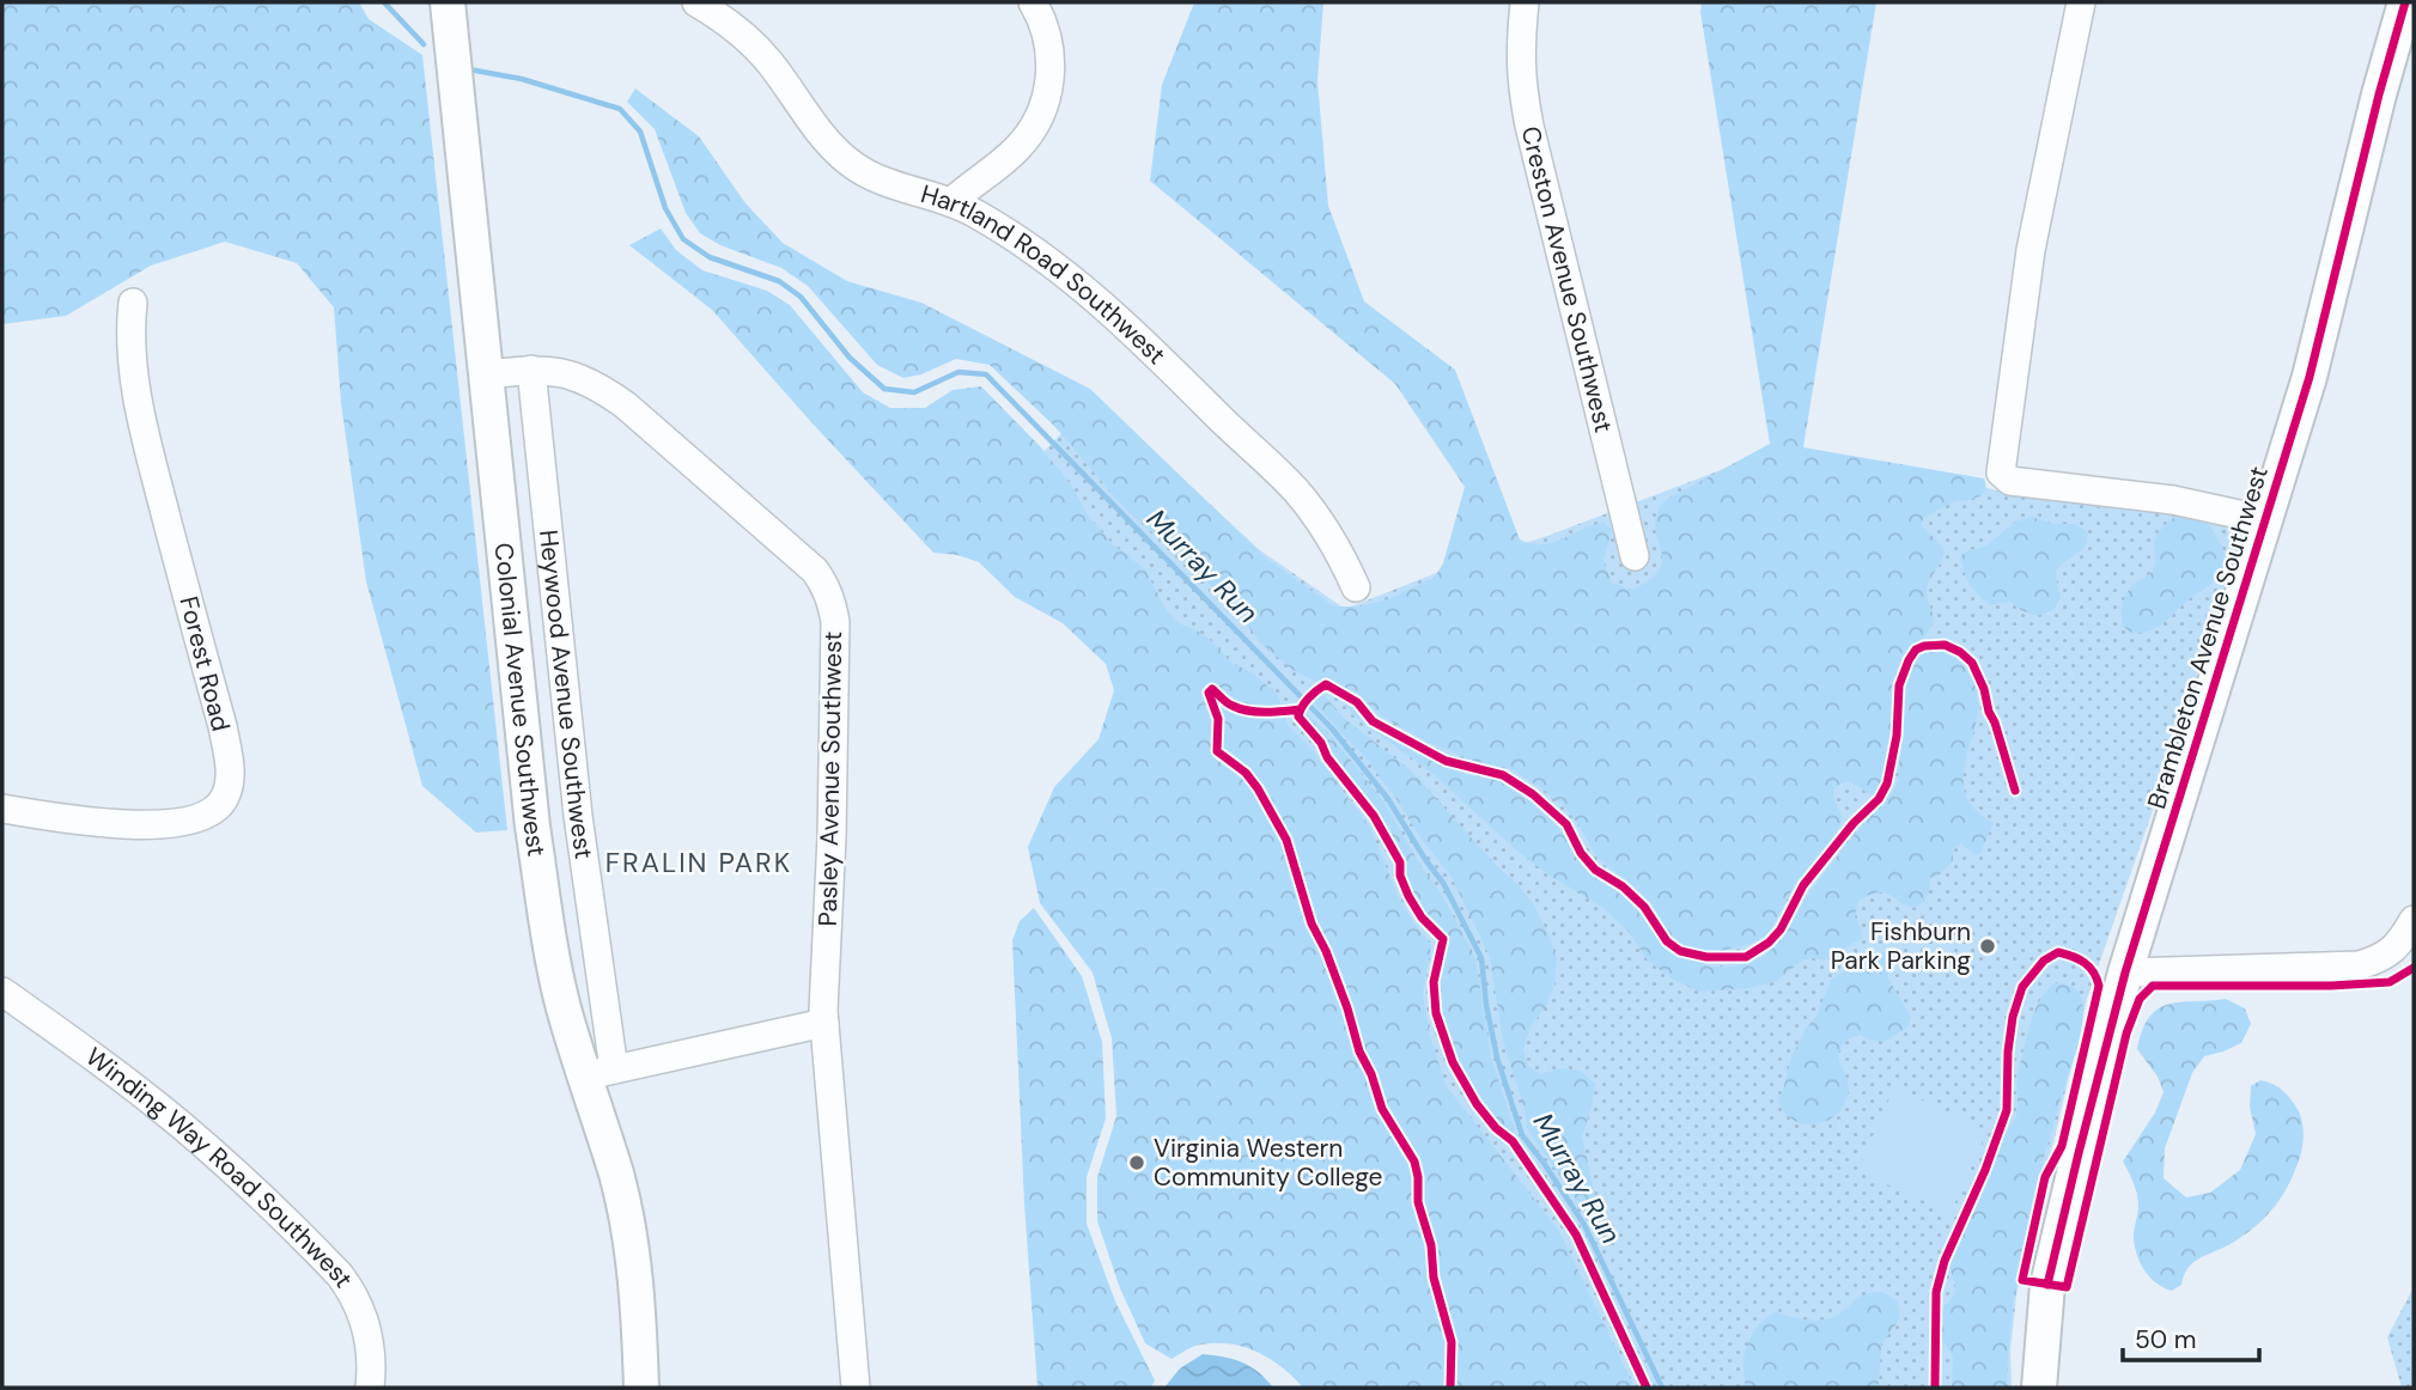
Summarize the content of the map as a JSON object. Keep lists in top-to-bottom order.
{
  "streets": {
    "main road": ["Brambleton Avenue Southwest", "Colonial Avenue Southwest"],
    "street": [
      "Hartland Road Southwest",
      "Creston Avenue Southwest",
      "Forest Road",
      "Heywood Avenue Southwest",
      "Pasley Avenue Southwest",
      "Winding Way Road Southwest"
    ]
  },
  "crossings": [
    ["Heywood Avenue Southwest", "Colonial Avenue Southwest"],
    ["Heywood Avenue Southwest", "Pasley Avenue Southwest"],
    ["Colonial Avenue Southwest", "Pasley Avenue Southwest"]
  ],
  "districts": ["FRALIN PARK"],
  "water": ["Murray Run"],
  "places": ["Fishburn Park Parking", "Virginia Western Community College"],
  "scale_bar": "50 m"
}
